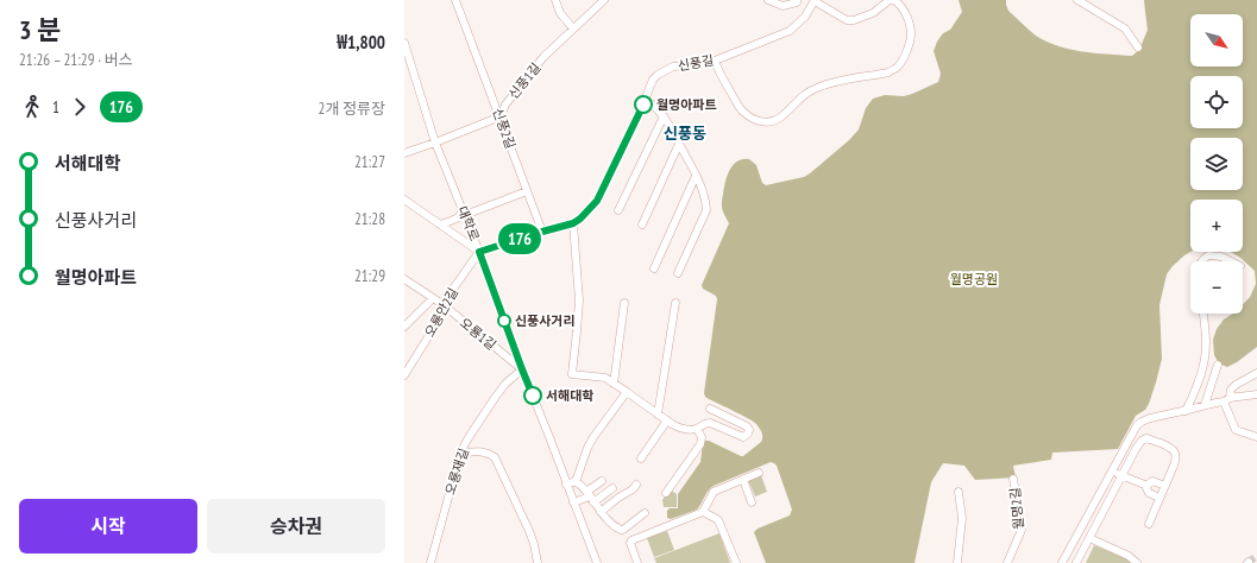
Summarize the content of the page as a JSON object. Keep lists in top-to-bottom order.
{
  "streets": {
    "street": [
      "신풍길",
      "신풍1길",
      "신풍2길",
      "대학로",
      "오룡안2길",
      "오룡1길",
      "오룡재길",
      "월명2길"
    ]
  },
  "crossings": [
    ["신풍길", "신풍2길"],
    ["신풍길", "대학로"],
    ["신풍길", "오룡안2길"],
    ["신풍1길", "신풍2길"],
    ["대학로", "오룡안2길"],
    ["대학로", "오룡1길"],
    ["대학로", "오룡재길"],
    ["오룡안2길", "오룡1길"],
    ["오룡1길", "오룡재길"]
  ],
  "districts": ["신풍동"],
  "parks": ["월명공원"],
  "places": ["월명아파트", "신풍사거리", "서해대학"],
  "lines": ["bus line 176"],
  "north": "bottom right",
  "page": {
    "heading": ["3 분", "21:26 – 21:29 · 버스", "₩1,800"],
    "on_map": "176",
    "map_buttons": ["+", "−"],
    "legs": ["1", "176", "2개 정류장"],
    "list": [
      {
        "name": "서해대학",
        "value": "21:27"
      },
      {
        "name": "신풍사거리",
        "value": "21:28"
      },
      {
        "name": "월명아파트",
        "value": "21:29"
      }
    ],
    "buttons": ["시작", "승차권"]
  }
}
